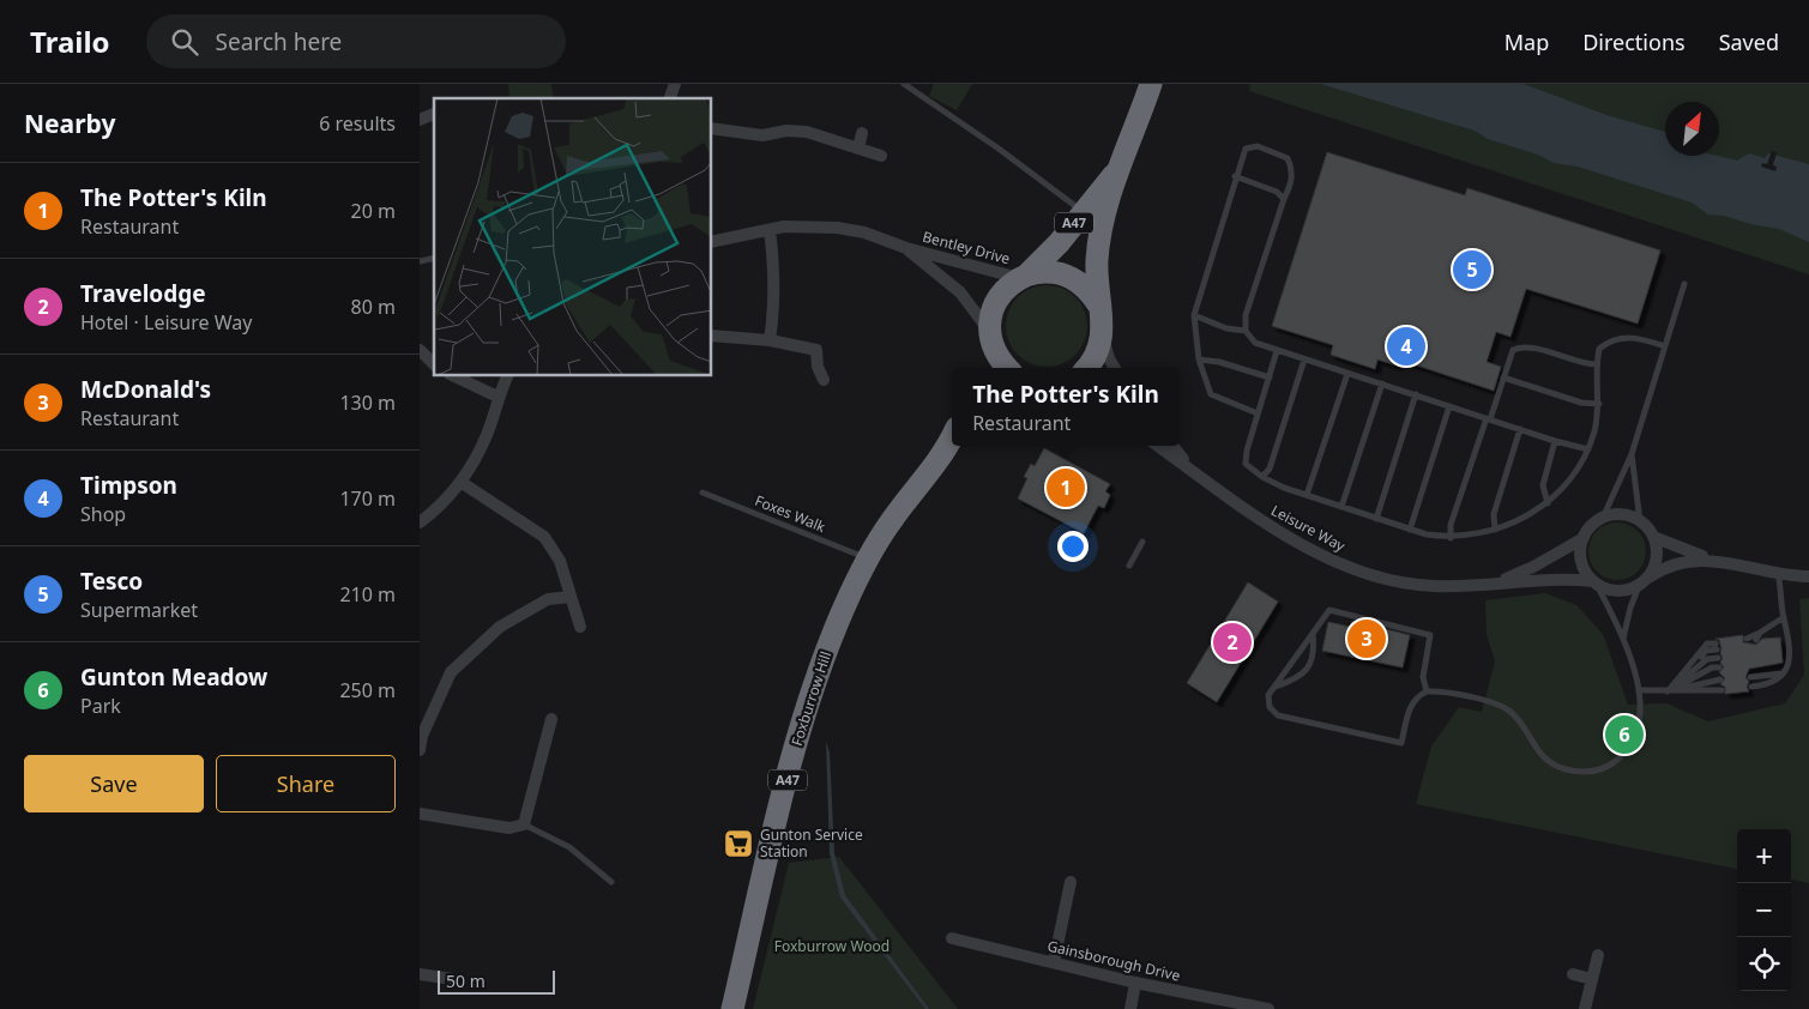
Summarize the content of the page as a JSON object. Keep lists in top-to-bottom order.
{
  "streets": {
    "highway": ["A47", "Foxburrow Hill"],
    "street": ["Bentley Drive", "Leisure Way", "Gainsborough Drive"],
    "lane": ["Foxes Walk"]
  },
  "crossings": [
    ["A47", "Bentley Drive"],
    ["Foxes Walk", "Foxburrow Hill"]
  ],
  "parks": ["Foxburrow Wood"],
  "places": {
    "supermarket": ["Gunton Service Station"]
  },
  "scale_bar": "50 m",
  "north": "top right",
  "page": {
    "header": "Trailo",
    "search": "Search here",
    "nav": ["Map", "Directions", "Saved"],
    "heading": ["Nearby", "6 results"],
    "list": [
      {
        "mark": "1",
        "name": "The Potter's Kiln",
        "note": "Restaurant",
        "value": "20 m"
      },
      {
        "mark": "2",
        "name": "Travelodge",
        "note": "Hotel · Leisure Way",
        "value": "80 m"
      },
      {
        "mark": "3",
        "name": "McDonald's",
        "note": "Restaurant",
        "value": "130 m"
      },
      {
        "mark": "4",
        "name": "Timpson",
        "note": "Shop",
        "value": "170 m"
      },
      {
        "mark": "5",
        "name": "Tesco",
        "note": "Supermarket",
        "value": "210 m"
      },
      {
        "mark": "6",
        "name": "Gunton Meadow",
        "note": "Park",
        "value": "250 m"
      }
    ],
    "pins": [
      "5",
      "4",
      "1",
      "3",
      "2",
      "6"
    ],
    "popup": ["The Potter's Kiln", "Restaurant"],
    "buttons": ["Save", "Share"],
    "map_buttons": ["+", "−"],
    "scale": "50 m"
  }
}
